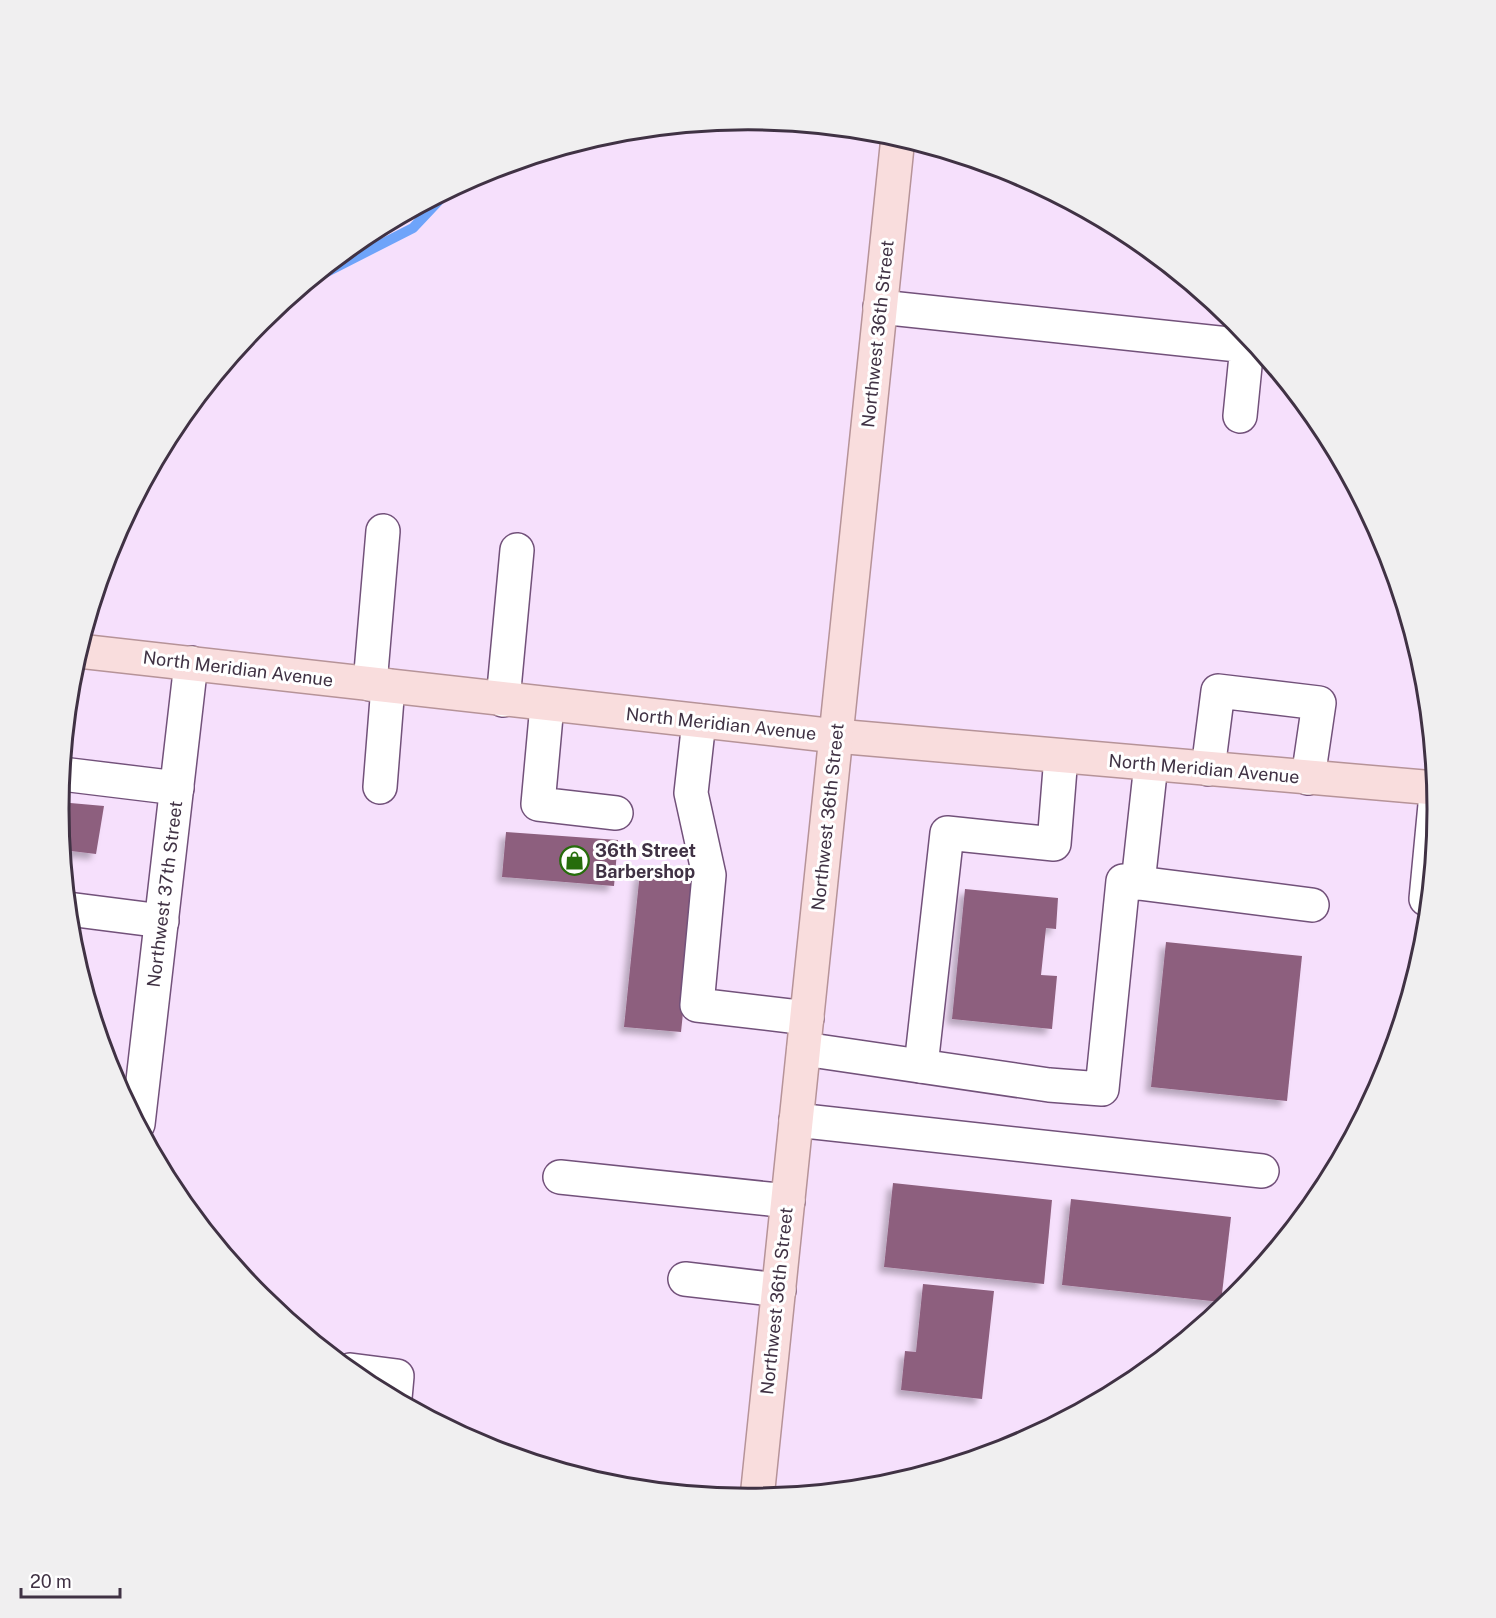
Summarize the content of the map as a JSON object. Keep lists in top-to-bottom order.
{
  "streets": {
    "main road": ["Northwest 36th Street", "North Meridian Avenue"],
    "street": ["Northwest 37th Street"]
  },
  "crossings": [
    ["Northwest 36th Street", "North Meridian Avenue"],
    ["North Meridian Avenue", "Northwest 37th Street"]
  ],
  "places": {
    "shop": ["36th Street Barbershop"]
  },
  "scale_bar": "20 m"
}
